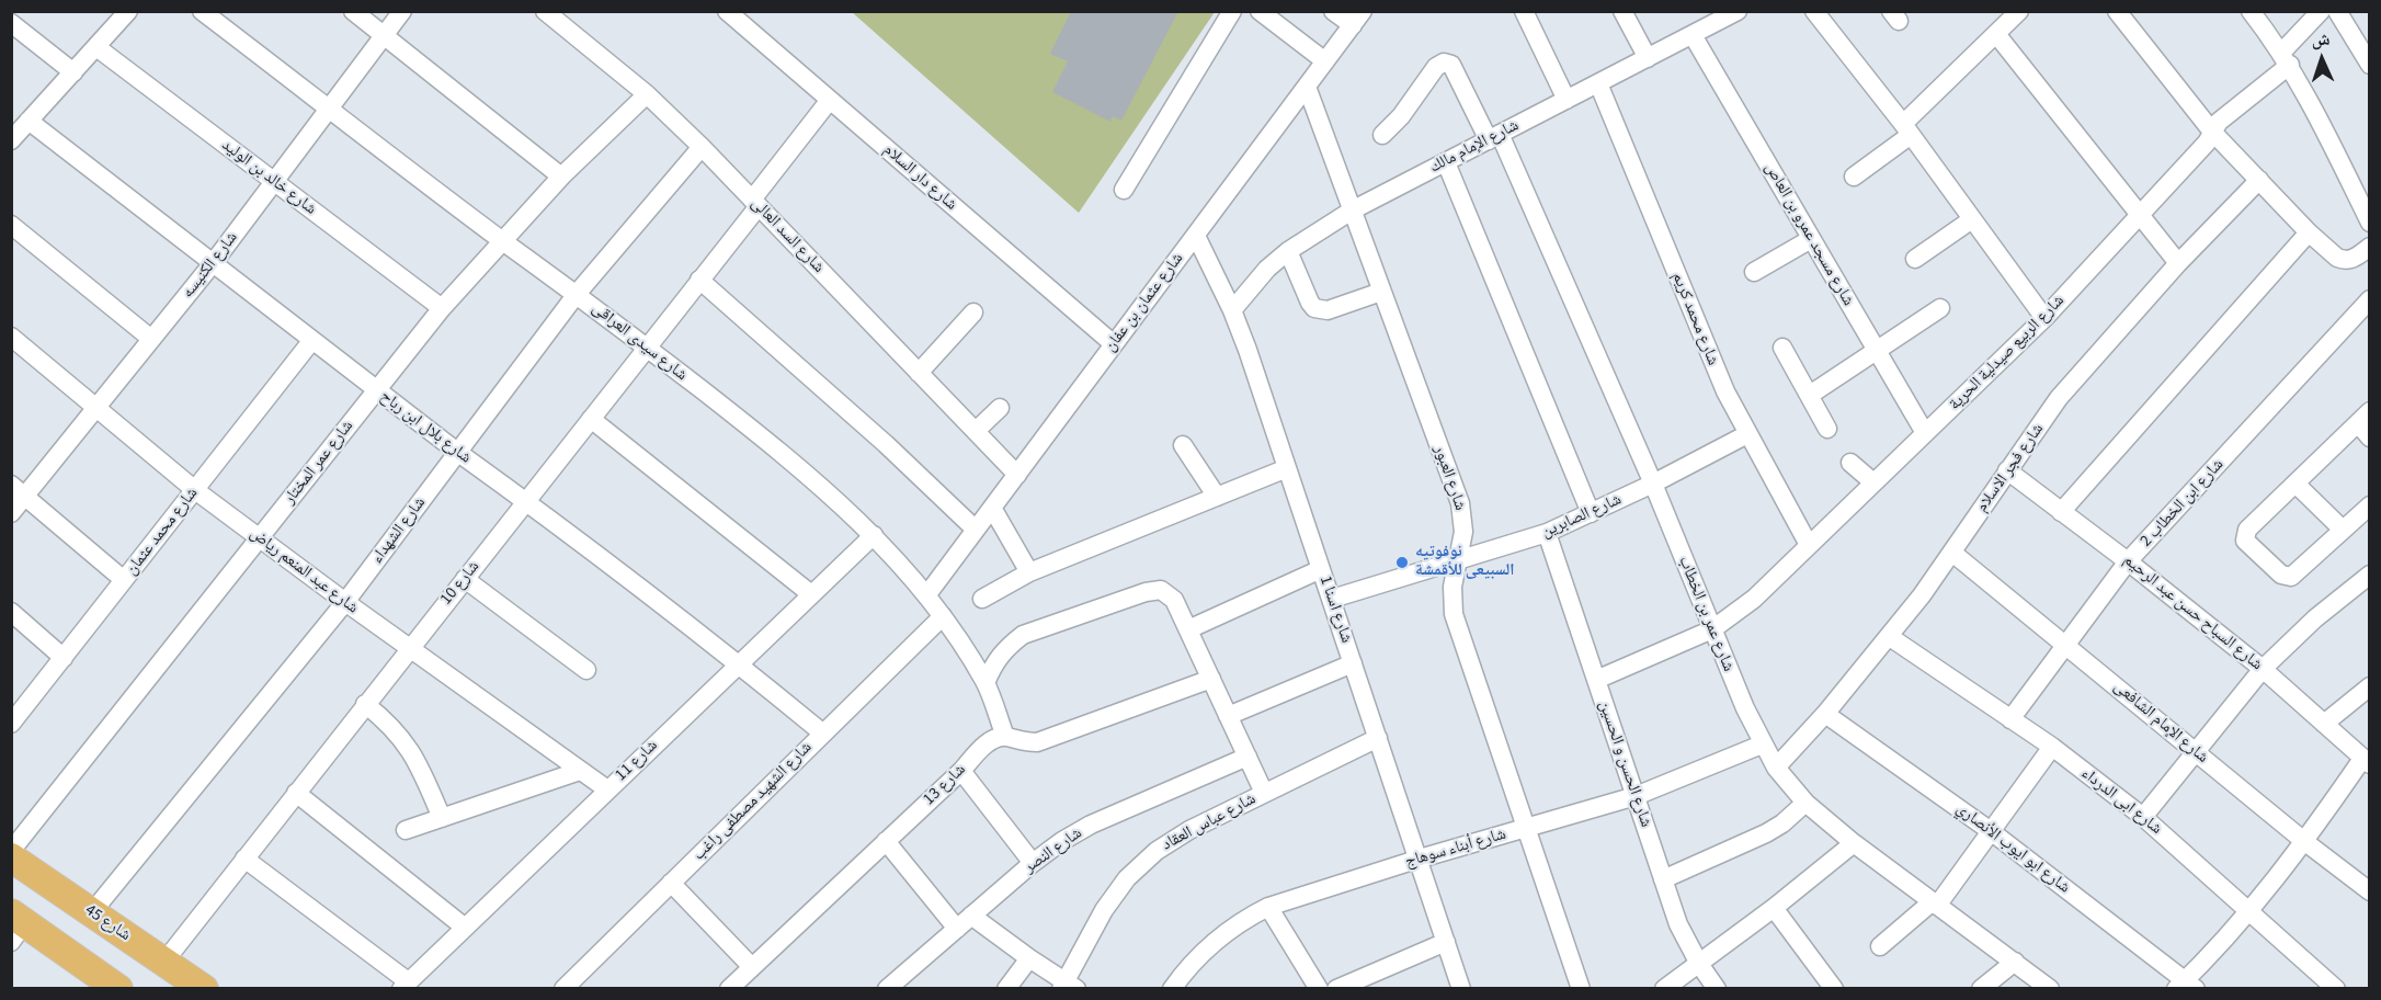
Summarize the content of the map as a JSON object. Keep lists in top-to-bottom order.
{
  "streets": {
    "main road": ["شارع 45"],
    "street": [
      "شارع الإمام مالك",
      "شارع خالد بن الوليد",
      "شارع دار السلام",
      "شارع مسجد عمرو بن العاص",
      "شارع السد العالى",
      "شارع الكنيسه",
      "شارع عثمان بن عفان",
      "شارع محمد كريم",
      "شارع سيدى العراقى",
      "شارع الربيع صيدلية الحرية",
      "شارع بلال ابن رباح",
      "شارع عمر المختار",
      "شارع فجر الاسلام",
      "شارع العبور",
      "شارع ابن الخطاب 2",
      "شارع الصابرين",
      "شارع الشهداء",
      "شارع محمد عثمان",
      "شارع عبد المنعم رياض",
      "شارع 10",
      "شارع اسنا 1",
      "شارع السباح حسن عبد الرحيم",
      "شارع عمر بن الخطاب",
      "شارع الإمام الشافعى",
      "شارع 11",
      "شارع الحسن و الحسين",
      "شارع 13",
      "شارع الشهيد مصطفى راغب",
      "شارع ابى الدرداء",
      "شارع عباس العقاد",
      "شارع أبناء سوهاج",
      "شارع ابو ايوب الأنصاري",
      "شارع النصر"
    ]
  },
  "crossings": [
    ["شارع الإمام مالك", "شارع مسجد عمرو بن العاص"],
    ["شارع الإمام مالك", "شارع محمد كريم"],
    ["شارع الإمام مالك", "شارع العبور"],
    ["شارع الإمام مالك", "شارع اسنا 1"],
    ["شارع الإمام مالك", "شارع عمر بن الخطاب"],
    ["شارع خالد بن الوليد", "شارع الكنيسه"],
    ["شارع خالد بن الوليد", "شارع عمر المختار"],
    ["شارع دار السلام", "شارع عثمان بن عفان"],
    ["شارع دار السلام", "شارع 10"],
    ["شارع مسجد عمرو بن العاص", "شارع الربيع صيدلية الحرية"],
    ["شارع السد العالى", "شارع عثمان بن عفان"],
    ["شارع السد العالى", "شارع عمر المختار"],
    ["شارع السد العالى", "شارع الشهداء"],
    ["شارع السد العالى", "شارع 10"],
    ["شارع الكنيسه", "شارع سيدى العراقى"],
    ["شارع الكنيسه", "شارع بلال ابن رباح"],
    ["شارع الكنيسه", "شارع عبد المنعم رياض"],
    ["شارع عثمان بن عفان", "شارع سيدى العراقى"],
    ["شارع عثمان بن عفان", "شارع العبور"],
    ["شارع عثمان بن عفان", "شارع اسنا 1"],
    ["شارع محمد كريم", "شارع الربيع صيدلية الحرية"],
    ["شارع محمد كريم", "شارع الصابرين"],
    ["شارع سيدى العراقى", "شارع عمر المختار"],
    ["شارع سيدى العراقى", "شارع الشهداء"],
    ["شارع سيدى العراقى", "شارع 10"],
    ["شارع سيدى العراقى", "شارع 11"],
    ["شارع سيدى العراقى", "شارع 13"],
    ["شارع سيدى العراقى", "شارع الشهيد مصطفى راغب"],
    ["شارع الربيع صيدلية الحرية", "شارع عمر بن الخطاب"],
    ["شارع الربيع صيدلية الحرية", "شارع الحسن و الحسين"],
    ["شارع بلال ابن رباح", "شارع عمر المختار"],
    ["شارع بلال ابن رباح", "شارع الشهداء"],
    ["شارع بلال ابن رباح", "شارع محمد عثمان"],
    ["شارع بلال ابن رباح", "شارع 10"],
    ["شارع بلال ابن رباح", "شارع 11"],
    ["شارع بلال ابن رباح", "شارع الشهيد مصطفى راغب"],
    ["شارع عمر المختار", "شارع عبد المنعم رياض"],
    ["شارع فجر الاسلام", "شارع السباح حسن عبد الرحيم"],
    ["شارع فجر الاسلام", "شارع عمر بن الخطاب"],
    ["شارع فجر الاسلام", "شارع الإمام الشافعى"],
    ["شارع فجر الاسلام", "شارع ابى الدرداء"],
    ["شارع فجر الاسلام", "شارع ابو ايوب الأنصاري"],
    ["شارع العبور", "شارع الصابرين"],
    ["شارع العبور", "شارع أبناء سوهاج"],
    ["شارع ابن الخطاب 2", "شارع السباح حسن عبد الرحيم"],
    ["شارع ابن الخطاب 2", "شارع الإمام الشافعى"],
    ["شارع ابن الخطاب 2", "شارع ابى الدرداء"],
    ["شارع الصابرين", "شارع اسنا 1"],
    ["شارع الصابرين", "شارع عمر بن الخطاب"],
    ["شارع الصابرين", "شارع الحسن و الحسين"],
    ["شارع الشهداء", "شارع عبد المنعم رياض"],
    ["شارع الشهداء", "شارع 45"],
    ["شارع محمد عثمان", "شارع عبد المنعم رياض"],
    ["شارع عبد المنعم رياض", "شارع 10"],
    ["شارع عبد المنعم رياض", "شارع 11"],
    ["شارع 10", "شارع 45"],
    ["شارع اسنا 1", "شارع عباس العقاد"],
    ["شارع اسنا 1", "شارع أبناء سوهاج"],
    ["شارع عمر بن الخطاب", "شارع أبناء سوهاج"],
    ["شارع الحسن و الحسين", "شارع أبناء سوهاج"]
  ],
  "places": ["نوفوتيه السبيعى للأقمشة"],
  "north": "top"
}
